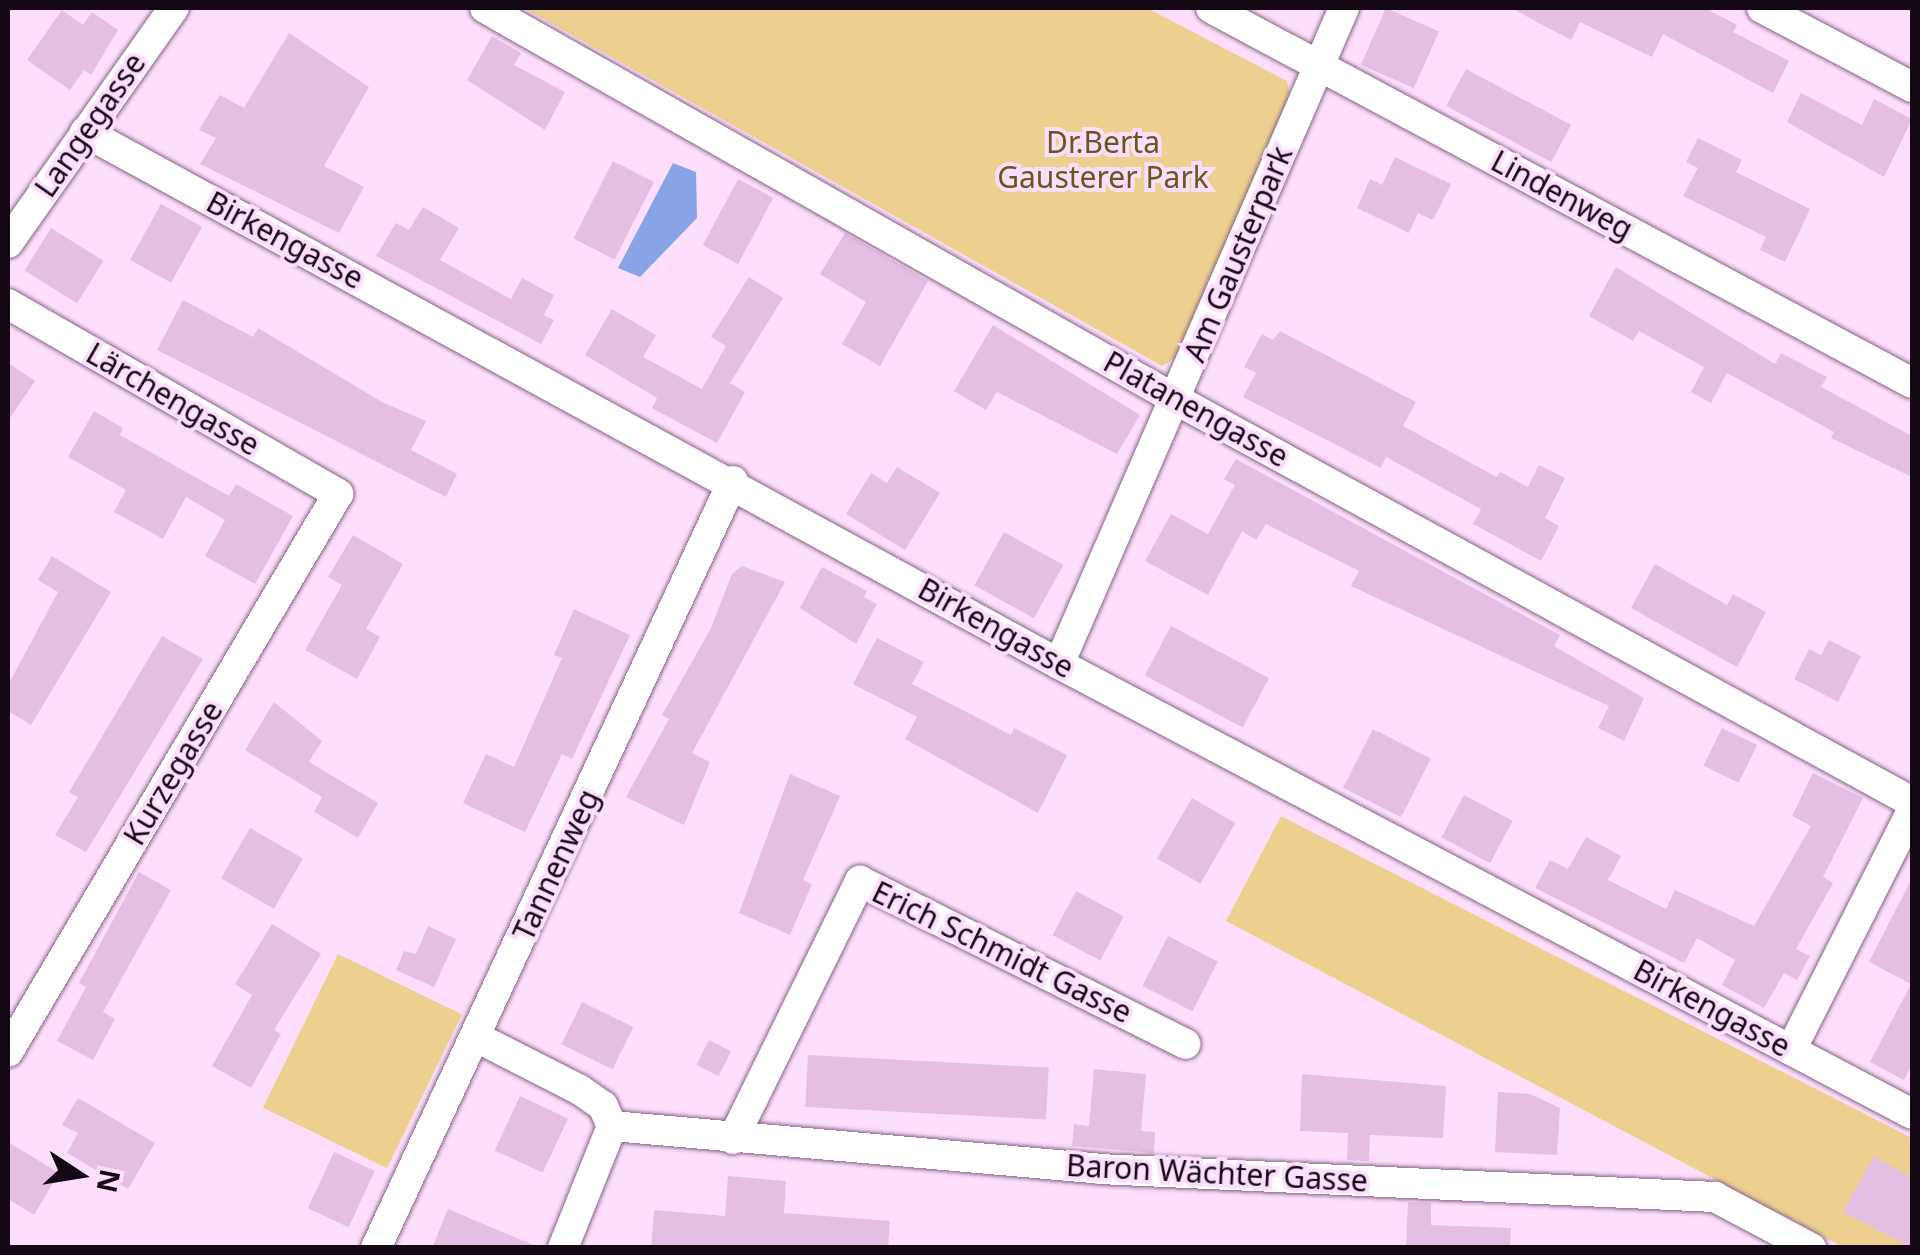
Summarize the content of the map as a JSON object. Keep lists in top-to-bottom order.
{
  "streets": {
    "street": [
      "Langegasse",
      "Lindenweg",
      "Birkengasse",
      "Am Gausterpark",
      "Lärchengasse",
      "Platanengasse",
      "Kurzegasse",
      "Tannenweg",
      "Erich Schmidt Gasse",
      "Baron Wächter Gasse"
    ]
  },
  "crossings": [
    ["Langegasse", "Birkengasse"],
    ["Lindenweg", "Am Gausterpark"],
    ["Birkengasse", "Am Gausterpark"],
    ["Birkengasse", "Tannenweg"],
    ["Am Gausterpark", "Platanengasse"],
    ["Lärchengasse", "Kurzegasse"],
    ["Erich Schmidt Gasse", "Baron Wächter Gasse"]
  ],
  "parks": ["Dr.Berta Gausterer Park"],
  "north": "right"
}
